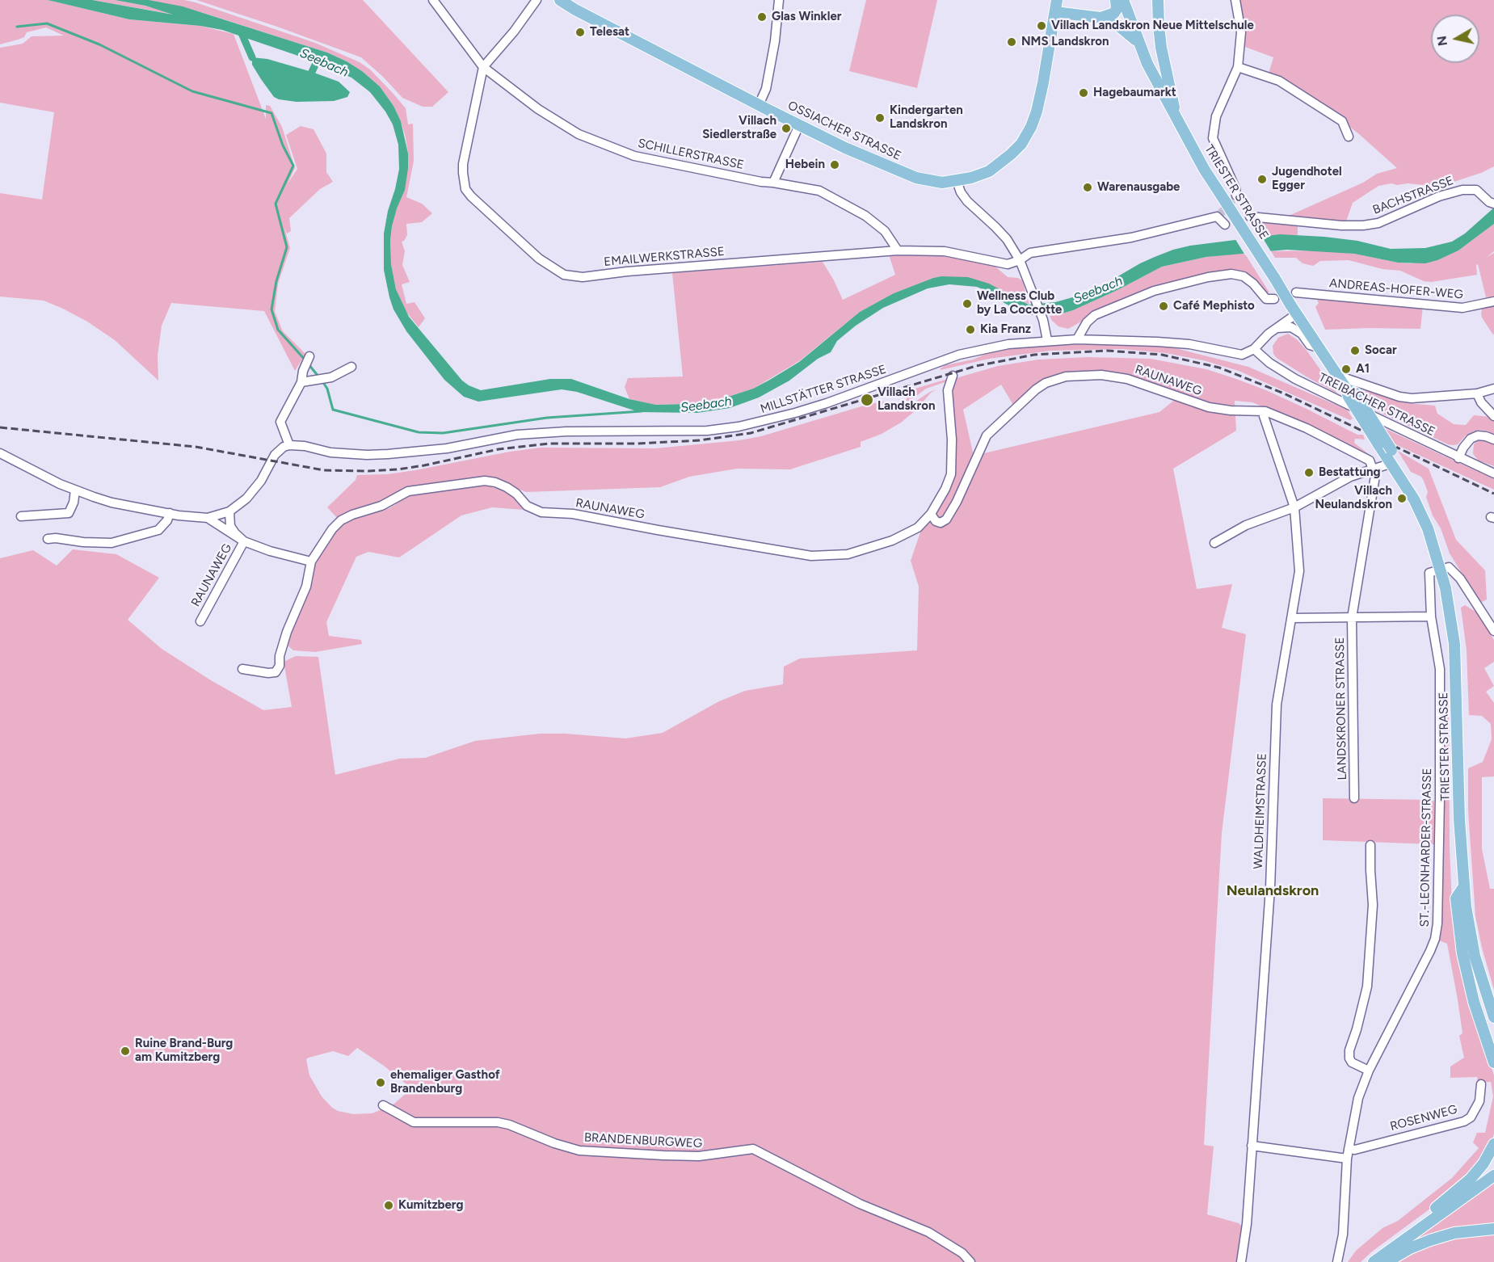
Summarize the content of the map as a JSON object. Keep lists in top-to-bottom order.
{
  "streets": {
    "main road": ["OSSIACHER STRASSE", "TRIESTER STRASSE"],
    "street": [
      "SCHILLERSTRASSE",
      "BACHSTRASSE",
      "EMAILWERKSTRASSE",
      "ANDREAS-HOFER-WEG",
      "RAUNAWEG",
      "MILLSTÄTTER STRASSE",
      "TREIBACHER STRASSE",
      "LANDSKRONER STRASSE",
      "WALDHEIMSTRASSE",
      "ST.-LEONHARDER-STRASSE",
      "ROSENWEG",
      "BRANDENBURGWEG"
    ]
  },
  "crossings": [
    ["SCHILLERSTRASSE", "EMAILWERKSTRASSE"],
    ["TRIESTER STRASSE", "ST.-LEONHARDER-STRASSE"],
    ["RAUNAWEG", "LANDSKRONER STRASSE"],
    ["RAUNAWEG", "WALDHEIMSTRASSE"],
    ["MILLSTÄTTER STRASSE", "TREIBACHER STRASSE"],
    ["ST.-LEONHARDER-STRASSE", "ROSENWEG"]
  ],
  "districts": ["Neulandskron"],
  "water": ["Seebach"],
  "places": [
    "Glas Winkler",
    "Villach Landskron Neue Mittelschule",
    "Telesat",
    "NMS Landskron",
    "Hagebaumarkt",
    "Kindergarten Landskron",
    "Villach Siedlerstraße",
    "Hebein",
    "Jugendhotel Egger",
    "Warenausgabe",
    "Wellness Club by La Coccotte",
    "Café Mephisto",
    "Kia Franz",
    "Socar",
    "A1",
    "Villach Landskron",
    "Bestattung",
    "Villach Neulandskron",
    "Ruine Brand-Burg am Kumitzberg",
    "ehemaliger Gasthof Brandenburg",
    "Kumitzberg"
  ],
  "north": "left"
}
